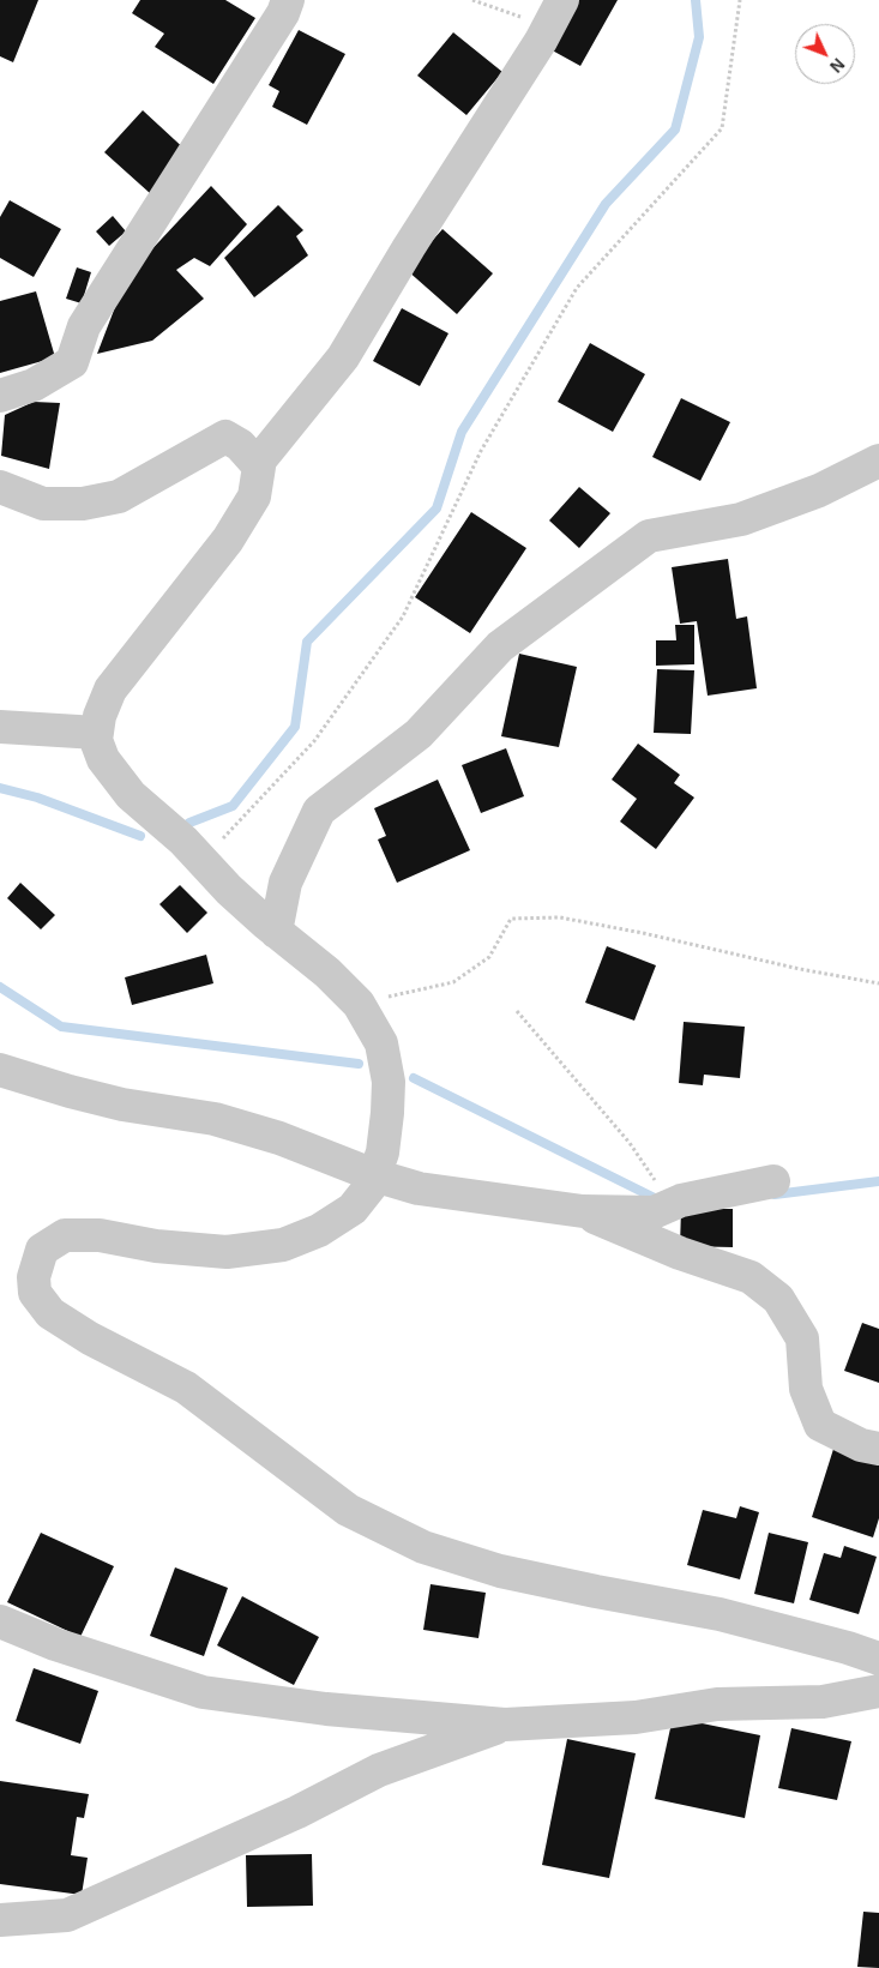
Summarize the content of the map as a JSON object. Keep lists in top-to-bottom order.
{
  "north": "bottom right"
}
